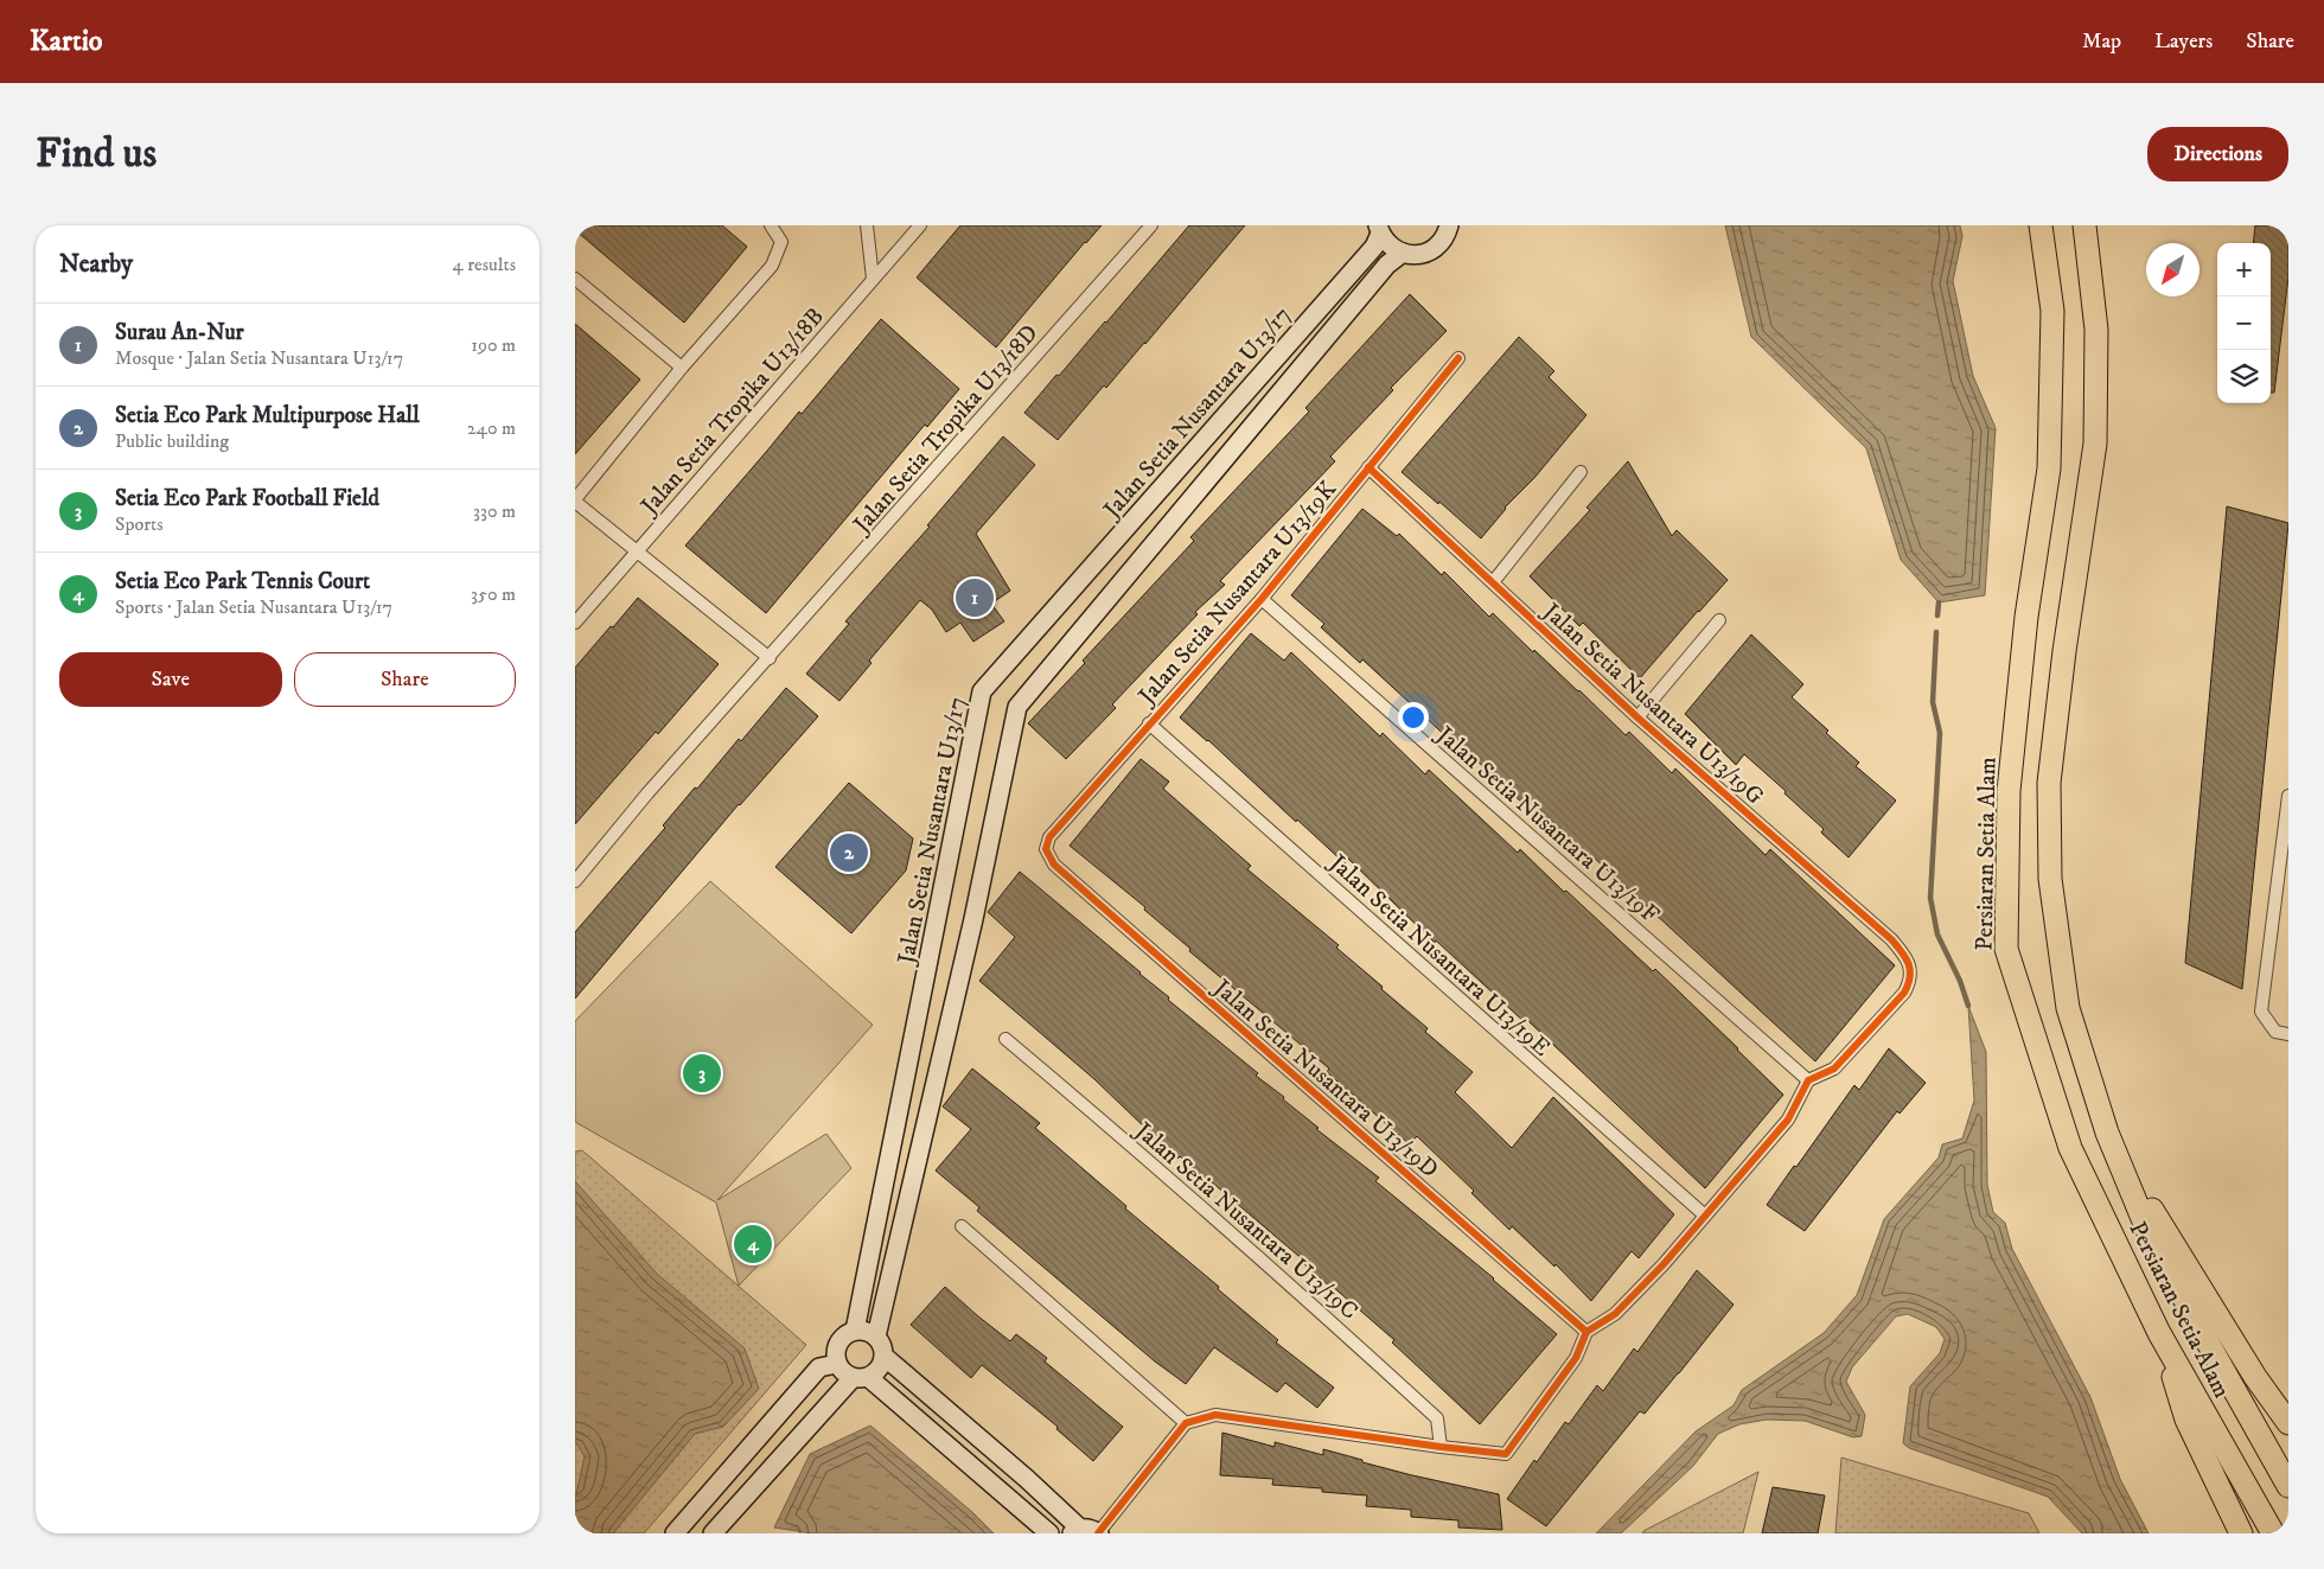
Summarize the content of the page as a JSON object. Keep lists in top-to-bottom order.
{
  "streets": {
    "highway": ["Persiaran Setia Alam"],
    "main road": ["Jalan Setia Nusantara U13/17"],
    "street": [
      "Jalan Setia Tropika U13/18B",
      "Jalan Setia Tropika U13/18D",
      "Jalan Setia Nusantara U13/19K",
      "Jalan Setia Nusantara U13/19G",
      "Jalan Setia Nusantara U13/19F",
      "Jalan Setia Nusantara U13/19E",
      "Jalan Setia Nusantara U13/19D",
      "Jalan Setia Nusantara U13/19C"
    ]
  },
  "crossings": [
    ["Jalan Setia Nusantara U13/19K", "Jalan Setia Nusantara U13/19G"],
    ["Jalan Setia Nusantara U13/19K", "Jalan Setia Nusantara U13/19F"],
    ["Jalan Setia Nusantara U13/19K", "Jalan Setia Nusantara U13/19E"],
    ["Jalan Setia Nusantara U13/19K", "Jalan Setia Nusantara U13/19D"],
    ["Jalan Setia Nusantara U13/19G", "Jalan Setia Nusantara U13/19F"]
  ],
  "north": "bottom left",
  "page": {
    "header": "Kartio",
    "nav": ["Map", "Layers", "Share"],
    "buttons": [
      "Directions",
      ["Save", "Share"]
    ],
    "title": "Find us",
    "heading": ["Nearby", "4 results"],
    "map_buttons": ["+", "−"],
    "list": [
      {
        "mark": "1",
        "name": "Surau An-Nur",
        "note": "Mosque · Jalan Setia Nusantara U13/17",
        "value": "190 m"
      },
      {
        "mark": "2",
        "name": "Setia Eco Park Multipurpose Hall",
        "note": "Public building",
        "value": "240 m"
      },
      {
        "mark": "3",
        "name": "Setia Eco Park Football Field",
        "note": "Sports",
        "value": "330 m"
      },
      {
        "mark": "4",
        "name": "Setia Eco Park Tennis Court",
        "note": "Sports · Jalan Setia Nusantara U13/17",
        "value": "350 m"
      }
    ],
    "pins": [
      "1",
      "2",
      "3",
      "4"
    ]
  }
}
